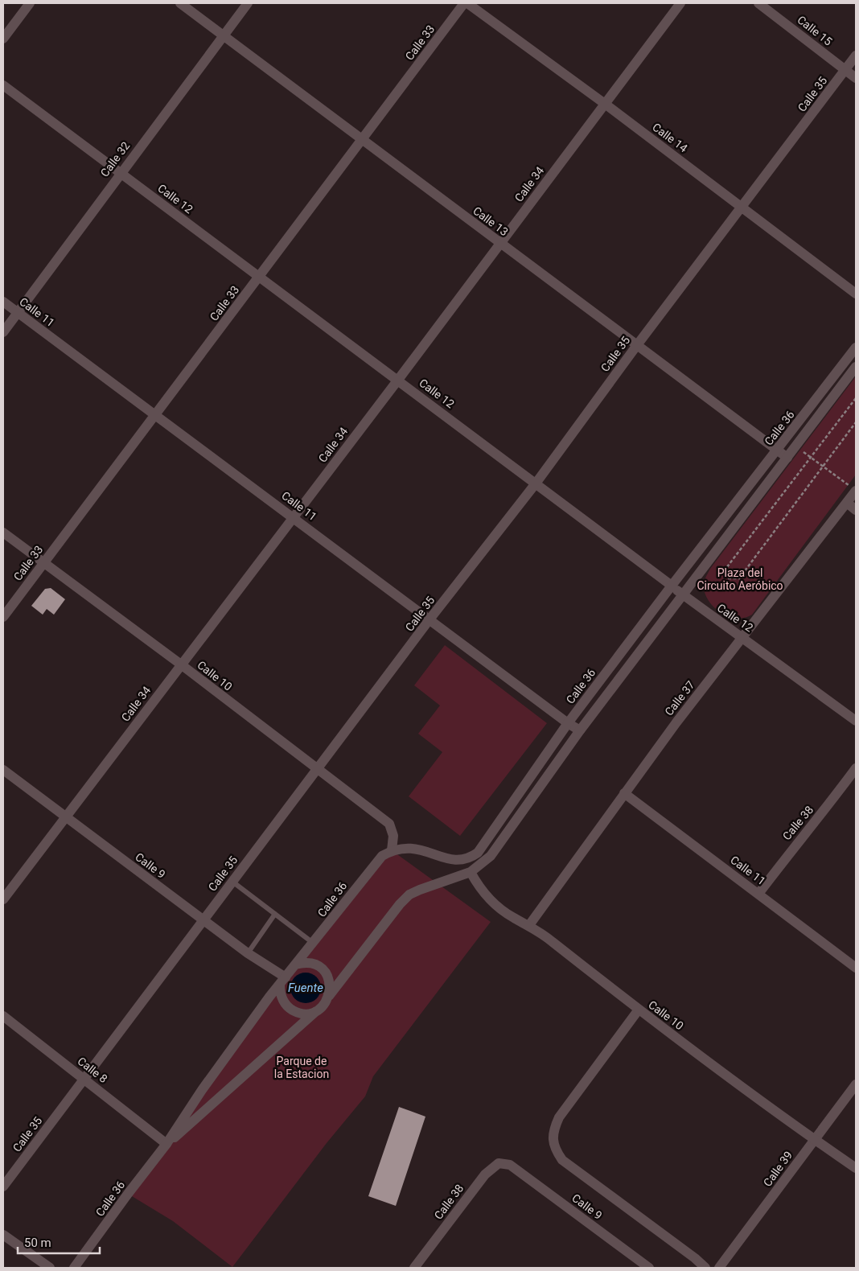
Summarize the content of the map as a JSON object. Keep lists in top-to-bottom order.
{
  "streets": {
    "street": [
      "Calle 15",
      "Calle 33",
      "Calle 35",
      "Calle 14",
      "Calle 32",
      "Calle 34",
      "Calle 12",
      "Calle 13",
      "Calle 11",
      "Calle 36",
      "Calle 10",
      "Calle 37",
      "Calle 38",
      "Calle 9",
      "Calle 8",
      "Calle 39"
    ]
  },
  "crossings": [
    ["Calle 15", "Calle 35"],
    ["Calle 33", "Calle 14"],
    ["Calle 33", "Calle 12"],
    ["Calle 33", "Calle 13"],
    ["Calle 33", "Calle 11"],
    ["Calle 33", "Calle 10"],
    ["Calle 35", "Calle 14"],
    ["Calle 35", "Calle 12"],
    ["Calle 35", "Calle 13"],
    ["Calle 35", "Calle 11"],
    ["Calle 35", "Calle 10"],
    ["Calle 35", "Calle 9"],
    ["Calle 35", "Calle 8"],
    ["Calle 14", "Calle 34"],
    ["Calle 32", "Calle 12"],
    ["Calle 32", "Calle 13"],
    ["Calle 32", "Calle 11"],
    ["Calle 34", "Calle 12"],
    ["Calle 34", "Calle 13"],
    ["Calle 34", "Calle 11"],
    ["Calle 34", "Calle 10"],
    ["Calle 34", "Calle 9"],
    ["Calle 12", "Calle 36"],
    ["Calle 12", "Calle 37"],
    ["Calle 13", "Calle 36"],
    ["Calle 11", "Calle 36"],
    ["Calle 11", "Calle 37"],
    ["Calle 11", "Calle 38"],
    ["Calle 36", "Calle 10"],
    ["Calle 36", "Calle 9"],
    ["Calle 36", "Calle 8"],
    ["Calle 10", "Calle 37"],
    ["Calle 10", "Calle 39"],
    ["Calle 38", "Calle 9"]
  ],
  "water": ["Fuente"],
  "parks": ["Plaza del Circuito Aeróbico", "Parque de la Estacion"],
  "scale_bar": "50 m"
}
